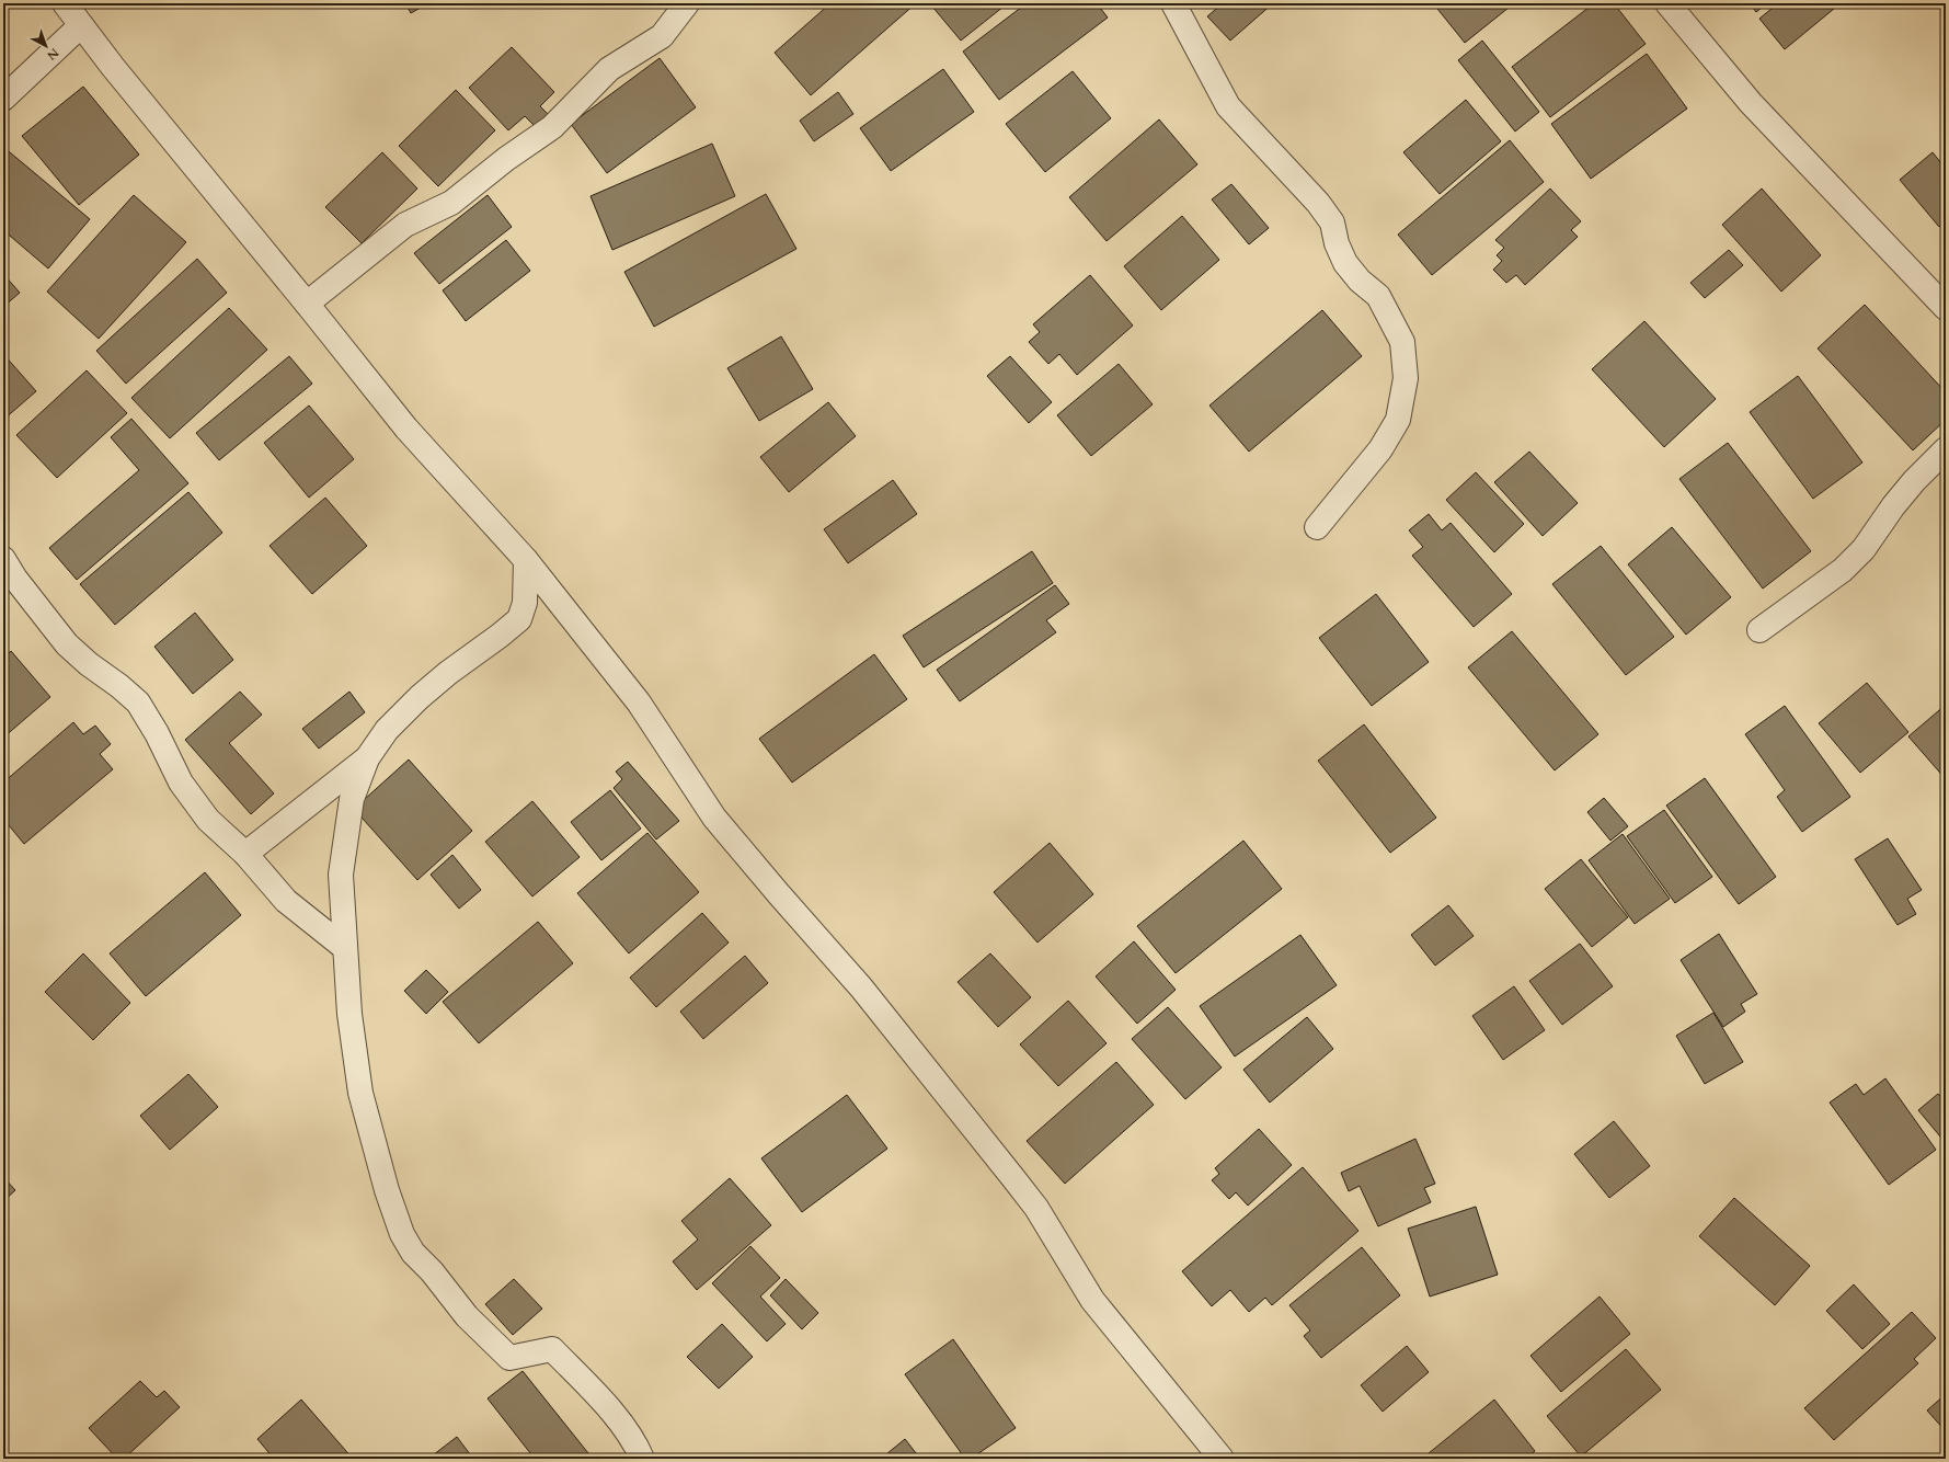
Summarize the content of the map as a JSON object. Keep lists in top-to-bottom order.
{
  "north": "bottom right"
}
